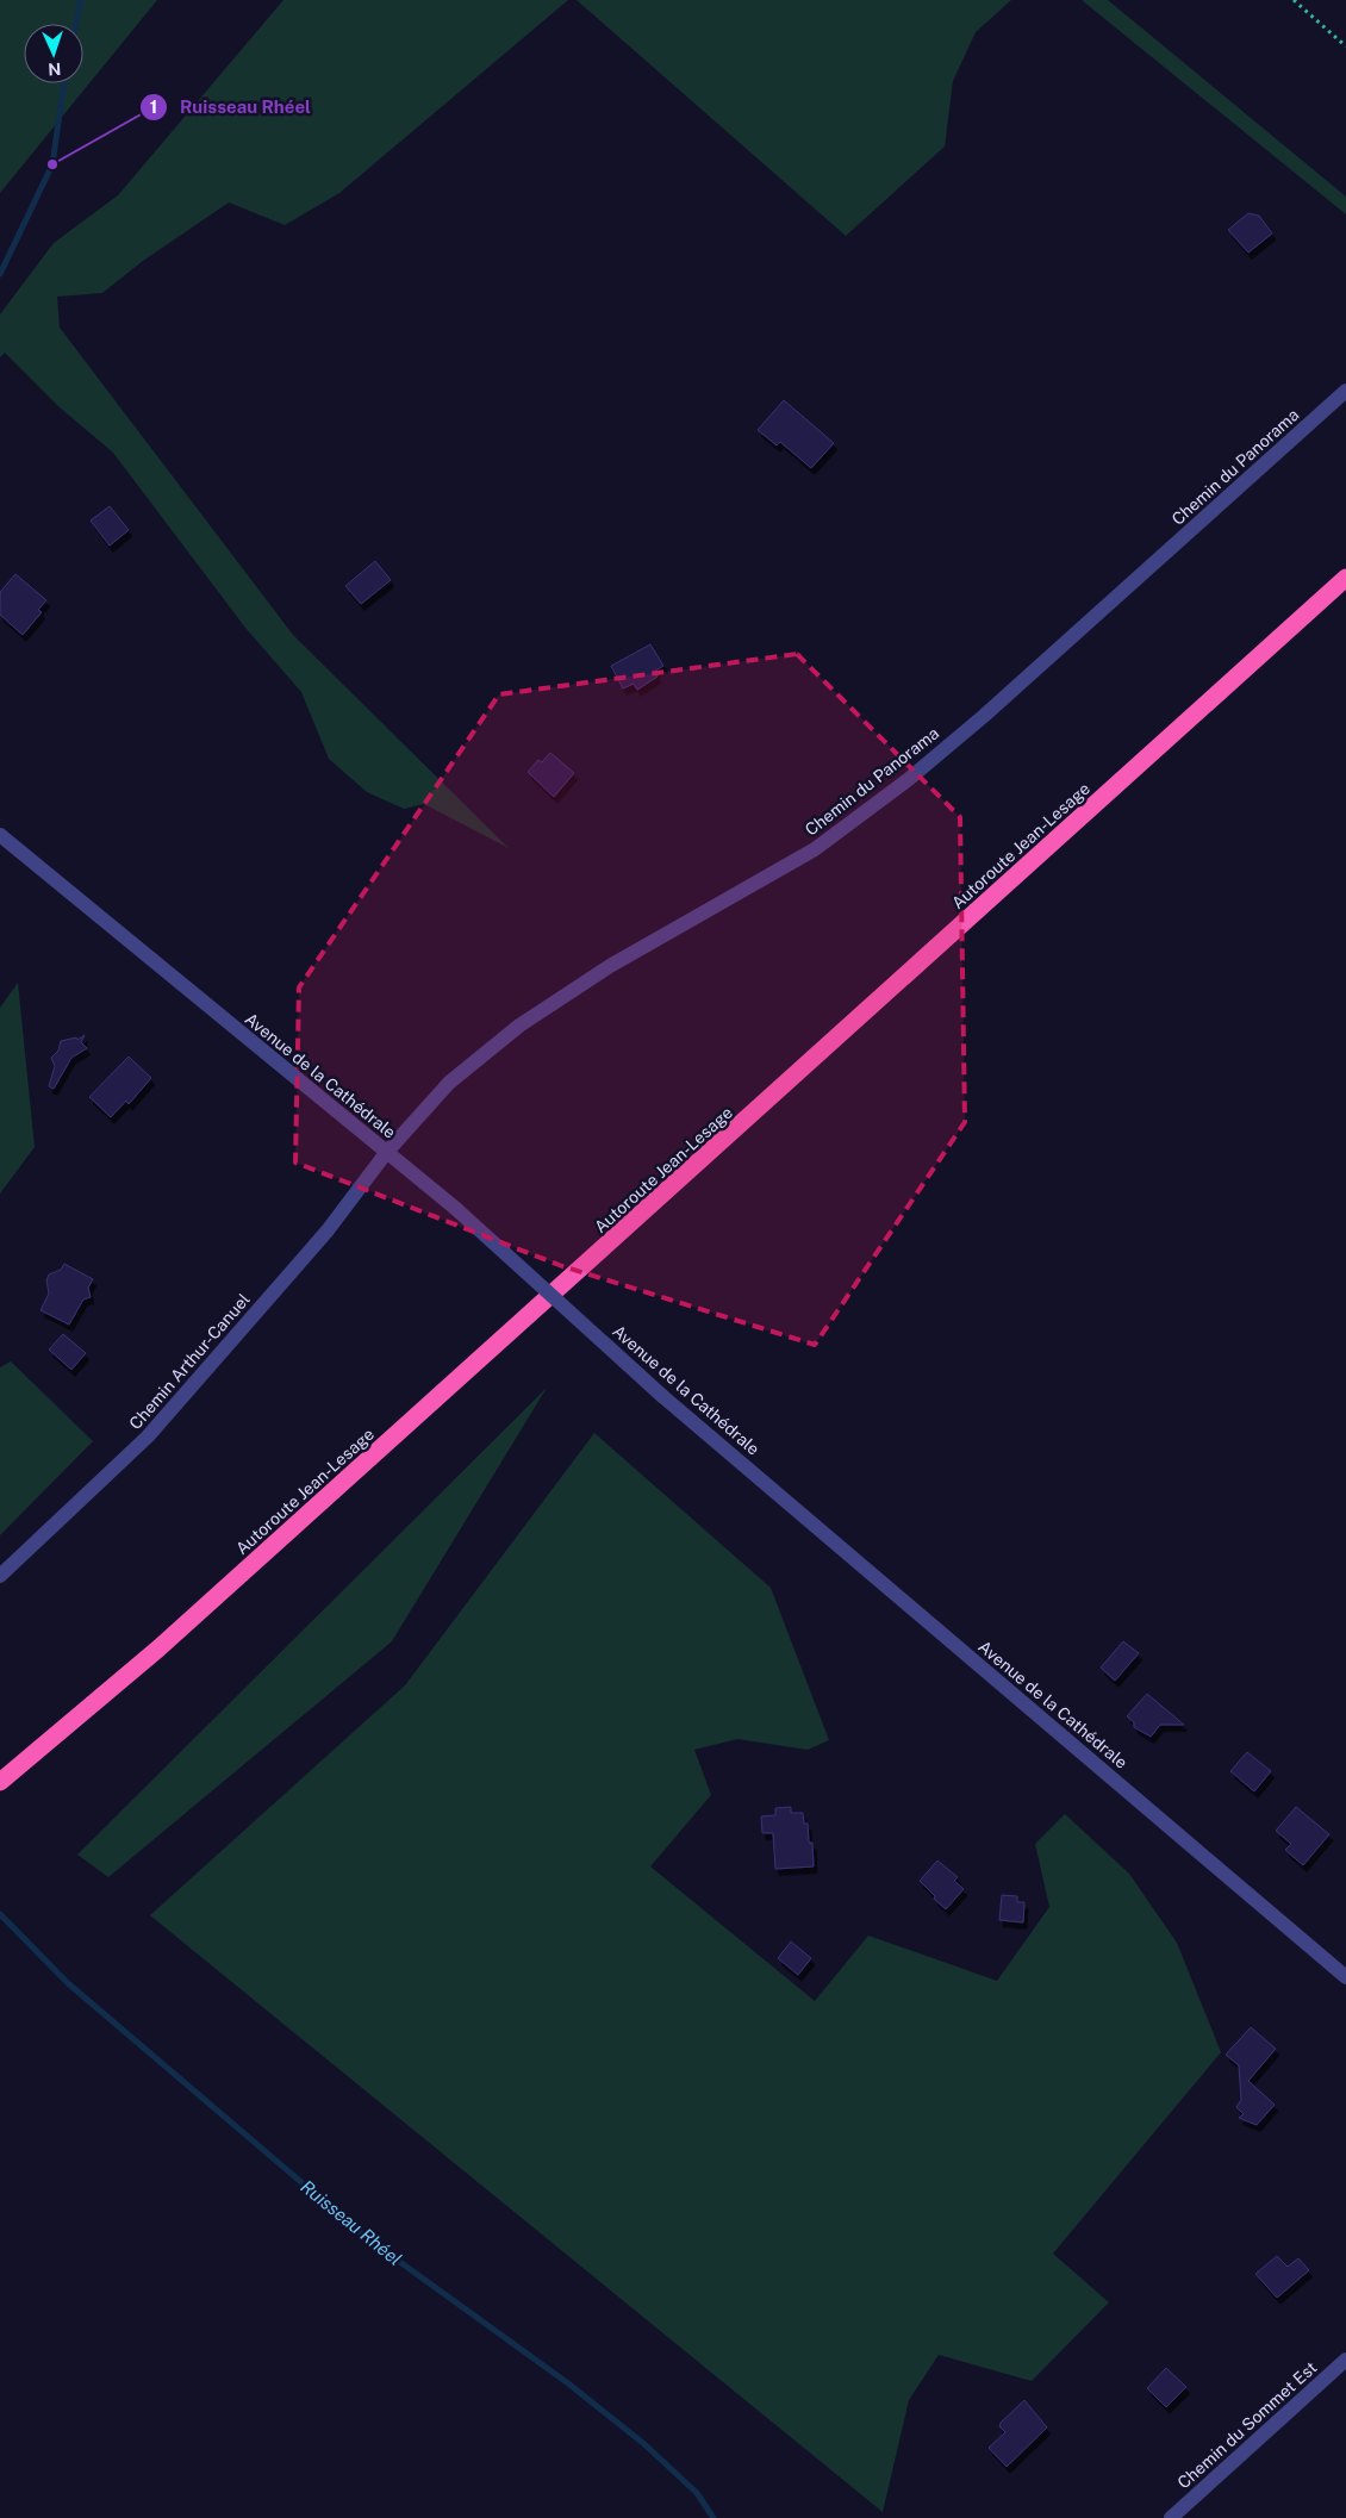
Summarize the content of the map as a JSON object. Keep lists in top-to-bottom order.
{
  "streets": {
    "highway": ["Autoroute Jean-Lesage"],
    "street": [
      "Chemin du Panorama",
      "Avenue de la Cathédrale",
      "Chemin Arthur-Canuel",
      "Chemin du Sommet Est"
    ]
  },
  "crossings": [
    ["Chemin du Panorama", "Avenue de la Cathédrale"],
    ["Chemin du Panorama", "Chemin Arthur-Canuel"],
    ["Avenue de la Cathédrale", "Chemin Arthur-Canuel"]
  ],
  "water": ["Ruisseau Rhéel"],
  "places": ["Ruisseau Rhéel"],
  "north": "bottom"
}
